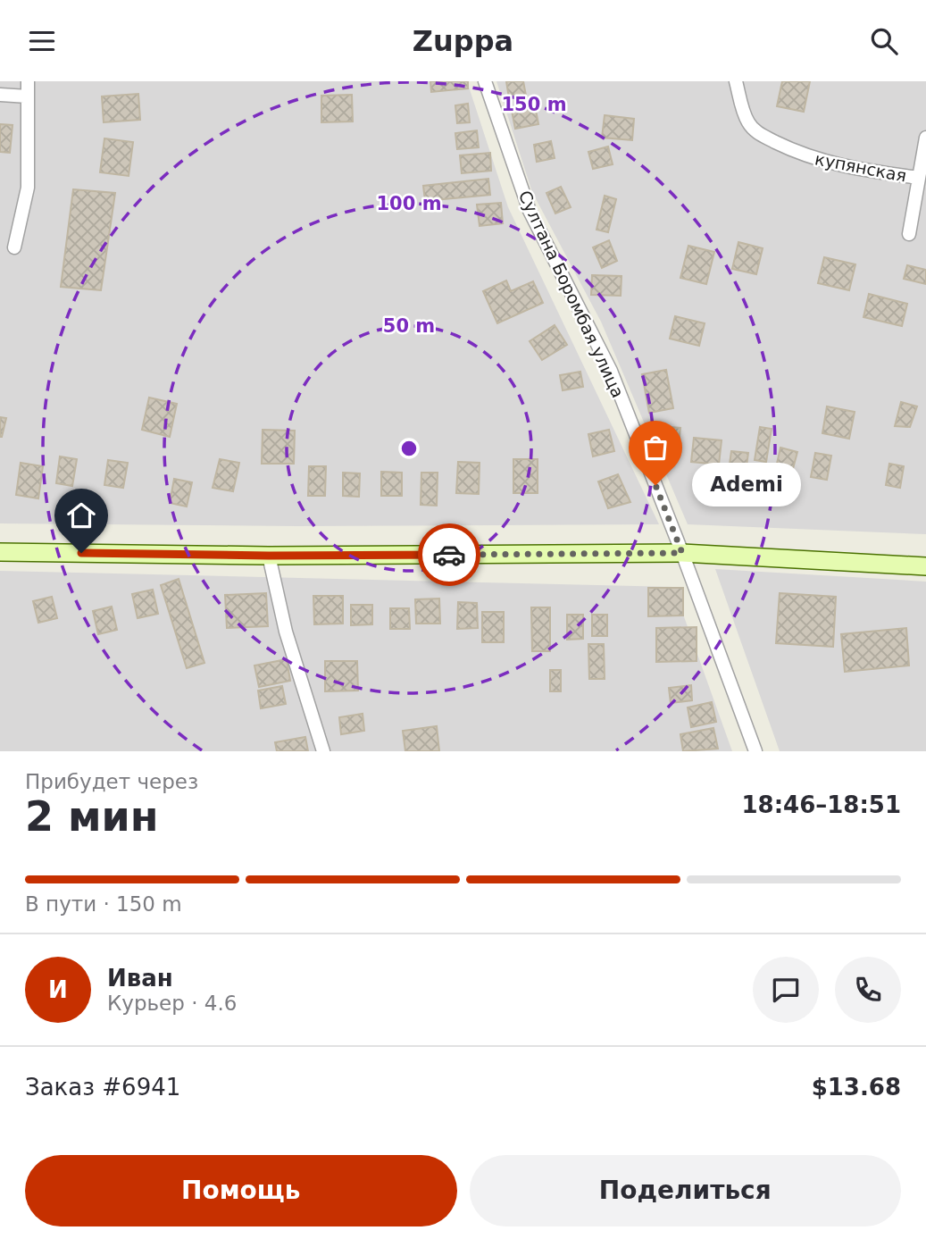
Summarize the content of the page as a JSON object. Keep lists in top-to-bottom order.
{
  "streets": {
    "street": ["купянская", "Султана Боромбая улица"]
  },
  "places": ["Ademi"],
  "page": {
    "header": "Zuppa",
    "bubble": "Ademi",
    "heading": ["2 мин", "Прибудет через", "18:46–18:51"],
    "panel": [
      "Иван",
      "Курьер · 4.6",
      "Заказ #6941",
      "$13.68"
    ],
    "bar": "В пути · 150 m",
    "round": "И",
    "buttons": ["Помощь", "Поделиться"]
  },
  "rings": ["150 m", "100 m", "50 m"]
}
